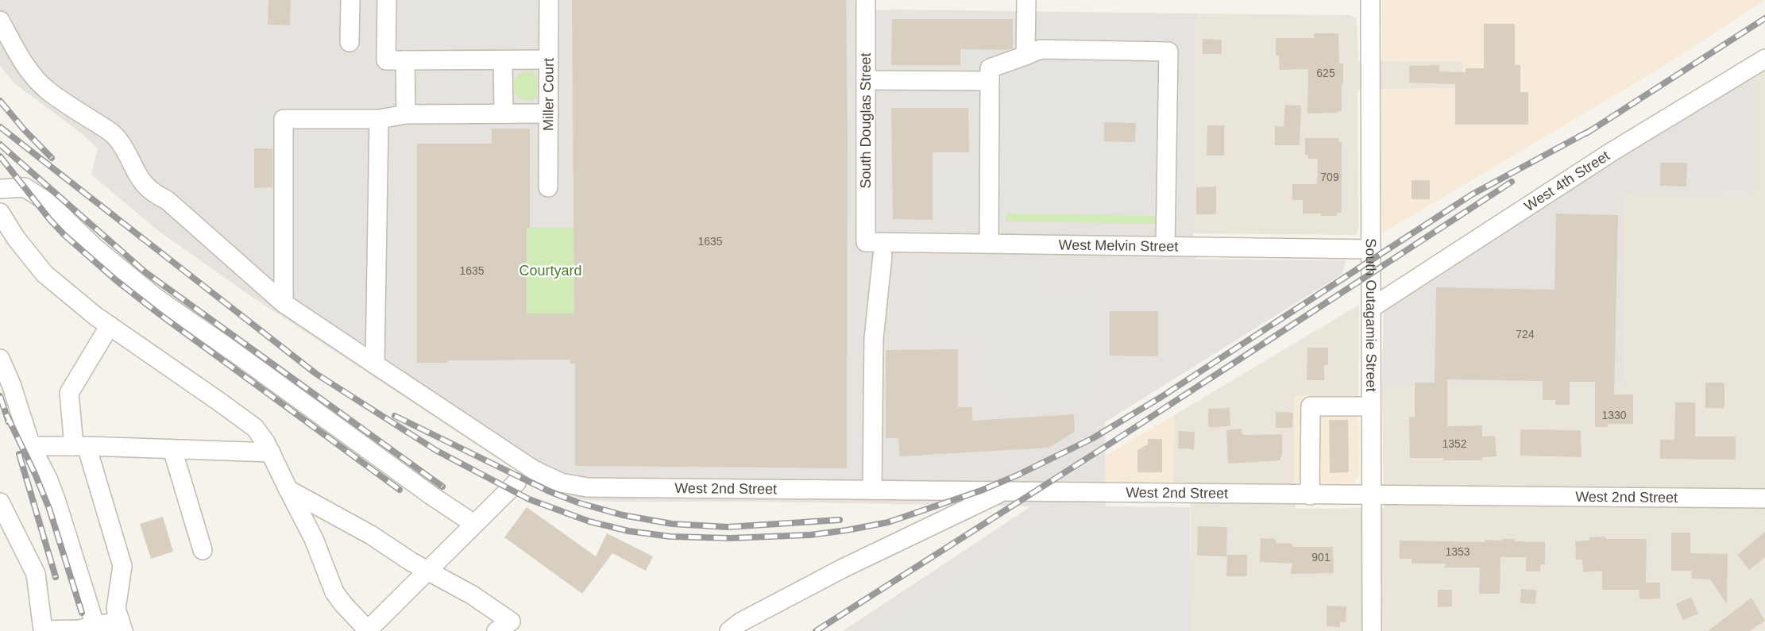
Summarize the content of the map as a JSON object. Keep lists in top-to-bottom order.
{
  "streets": {
    "street": [
      "Miller Court",
      "South Douglas Street",
      "West 4th Street",
      "West Melvin Street",
      "South Outagamie Street",
      "West 2nd Street"
    ]
  },
  "crossings": [
    ["South Douglas Street", "West Melvin Street"],
    ["West 4th Street", "South Outagamie Street"],
    ["West Melvin Street", "South Outagamie Street"],
    ["South Outagamie Street", "West 2nd Street"]
  ],
  "parks": ["Courtyard"],
  "house_numbers": [
    "625",
    "709",
    "1635",
    "1635",
    "724",
    "1330",
    "1352",
    "1353",
    "901"
  ]
}
